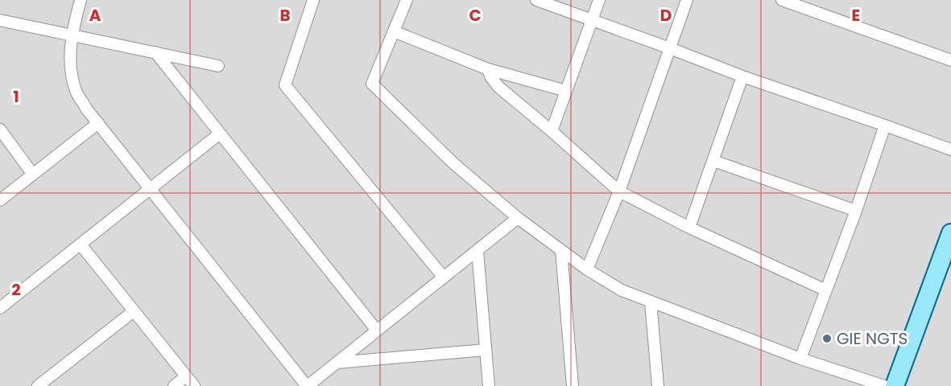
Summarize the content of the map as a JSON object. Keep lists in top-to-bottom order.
{
  "places": ["GIE NGTS"],
  "grid": {
    "columns": [
      "A",
      "B",
      "C",
      "D",
      "E"
    ],
    "rows": ["1", "2"]
  }
}
